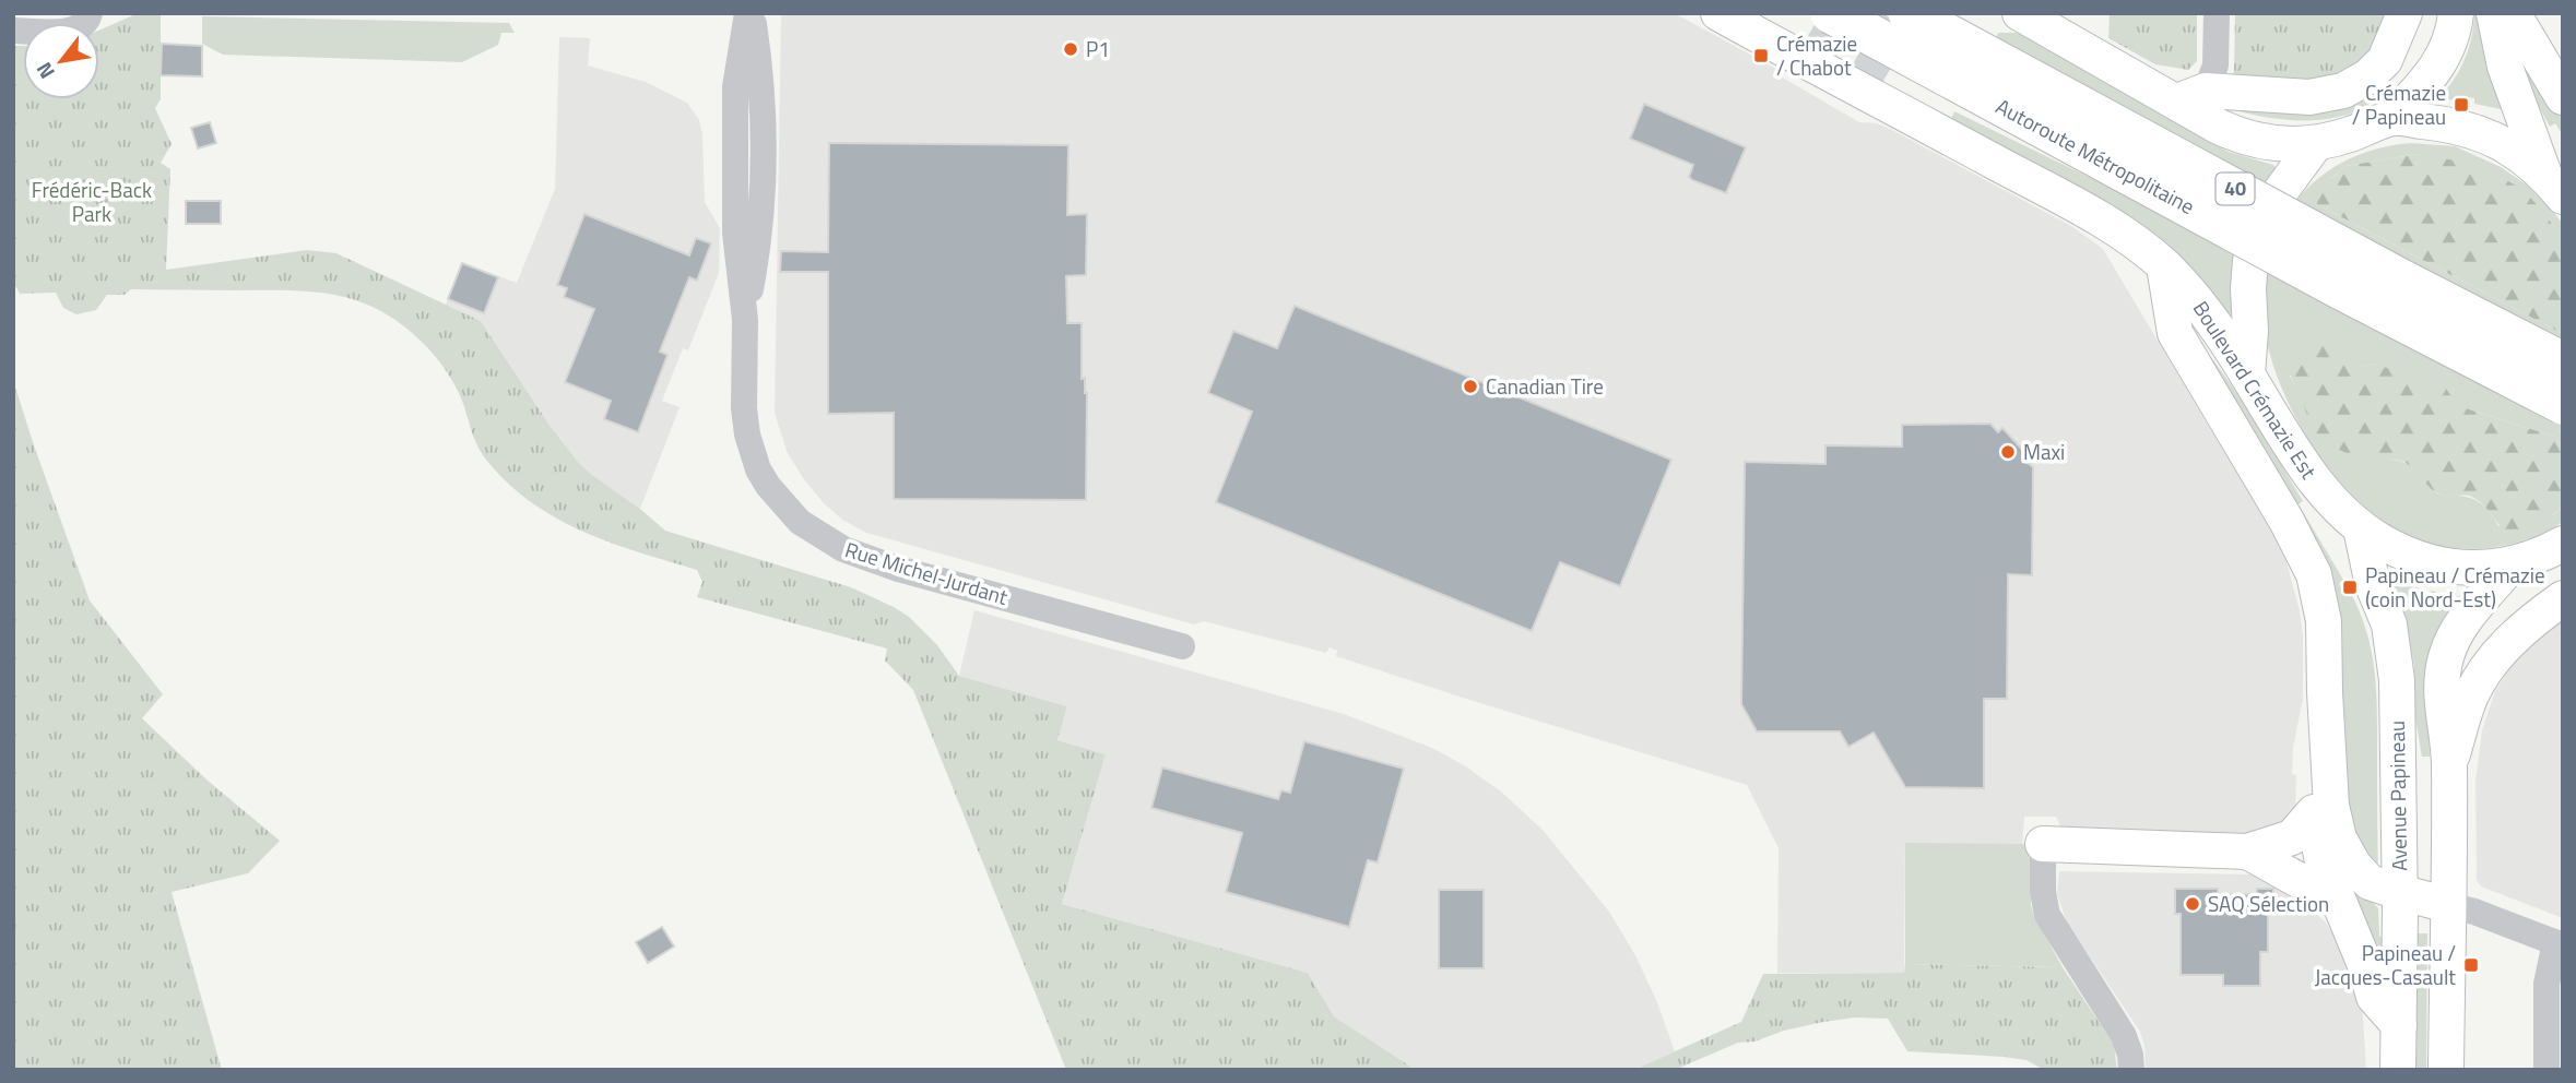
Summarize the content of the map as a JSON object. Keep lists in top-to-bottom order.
{
  "streets": {
    "highway": ["Autoroute Métropolitaine", "40"],
    "main road": ["Boulevard Crémazie Est", "Avenue Papineau"],
    "street": ["Rue Michel-Jurdant"]
  },
  "crossings": [
    ["Boulevard Crémazie Est", "Avenue Papineau"]
  ],
  "parks": ["Frédéric-Back Park"],
  "places": {
    "other": [
      "P1",
      "Canadian Tire",
      "Maxi",
      "SAQ Sélection"
    ],
    "transit": [
      "Crémazie / Chabot",
      "Crémazie / Papineau",
      "Papineau / Crémazie (coin Nord-Est)",
      "Papineau / Jacques-Casault"
    ]
  },
  "north": "bottom left"
}
